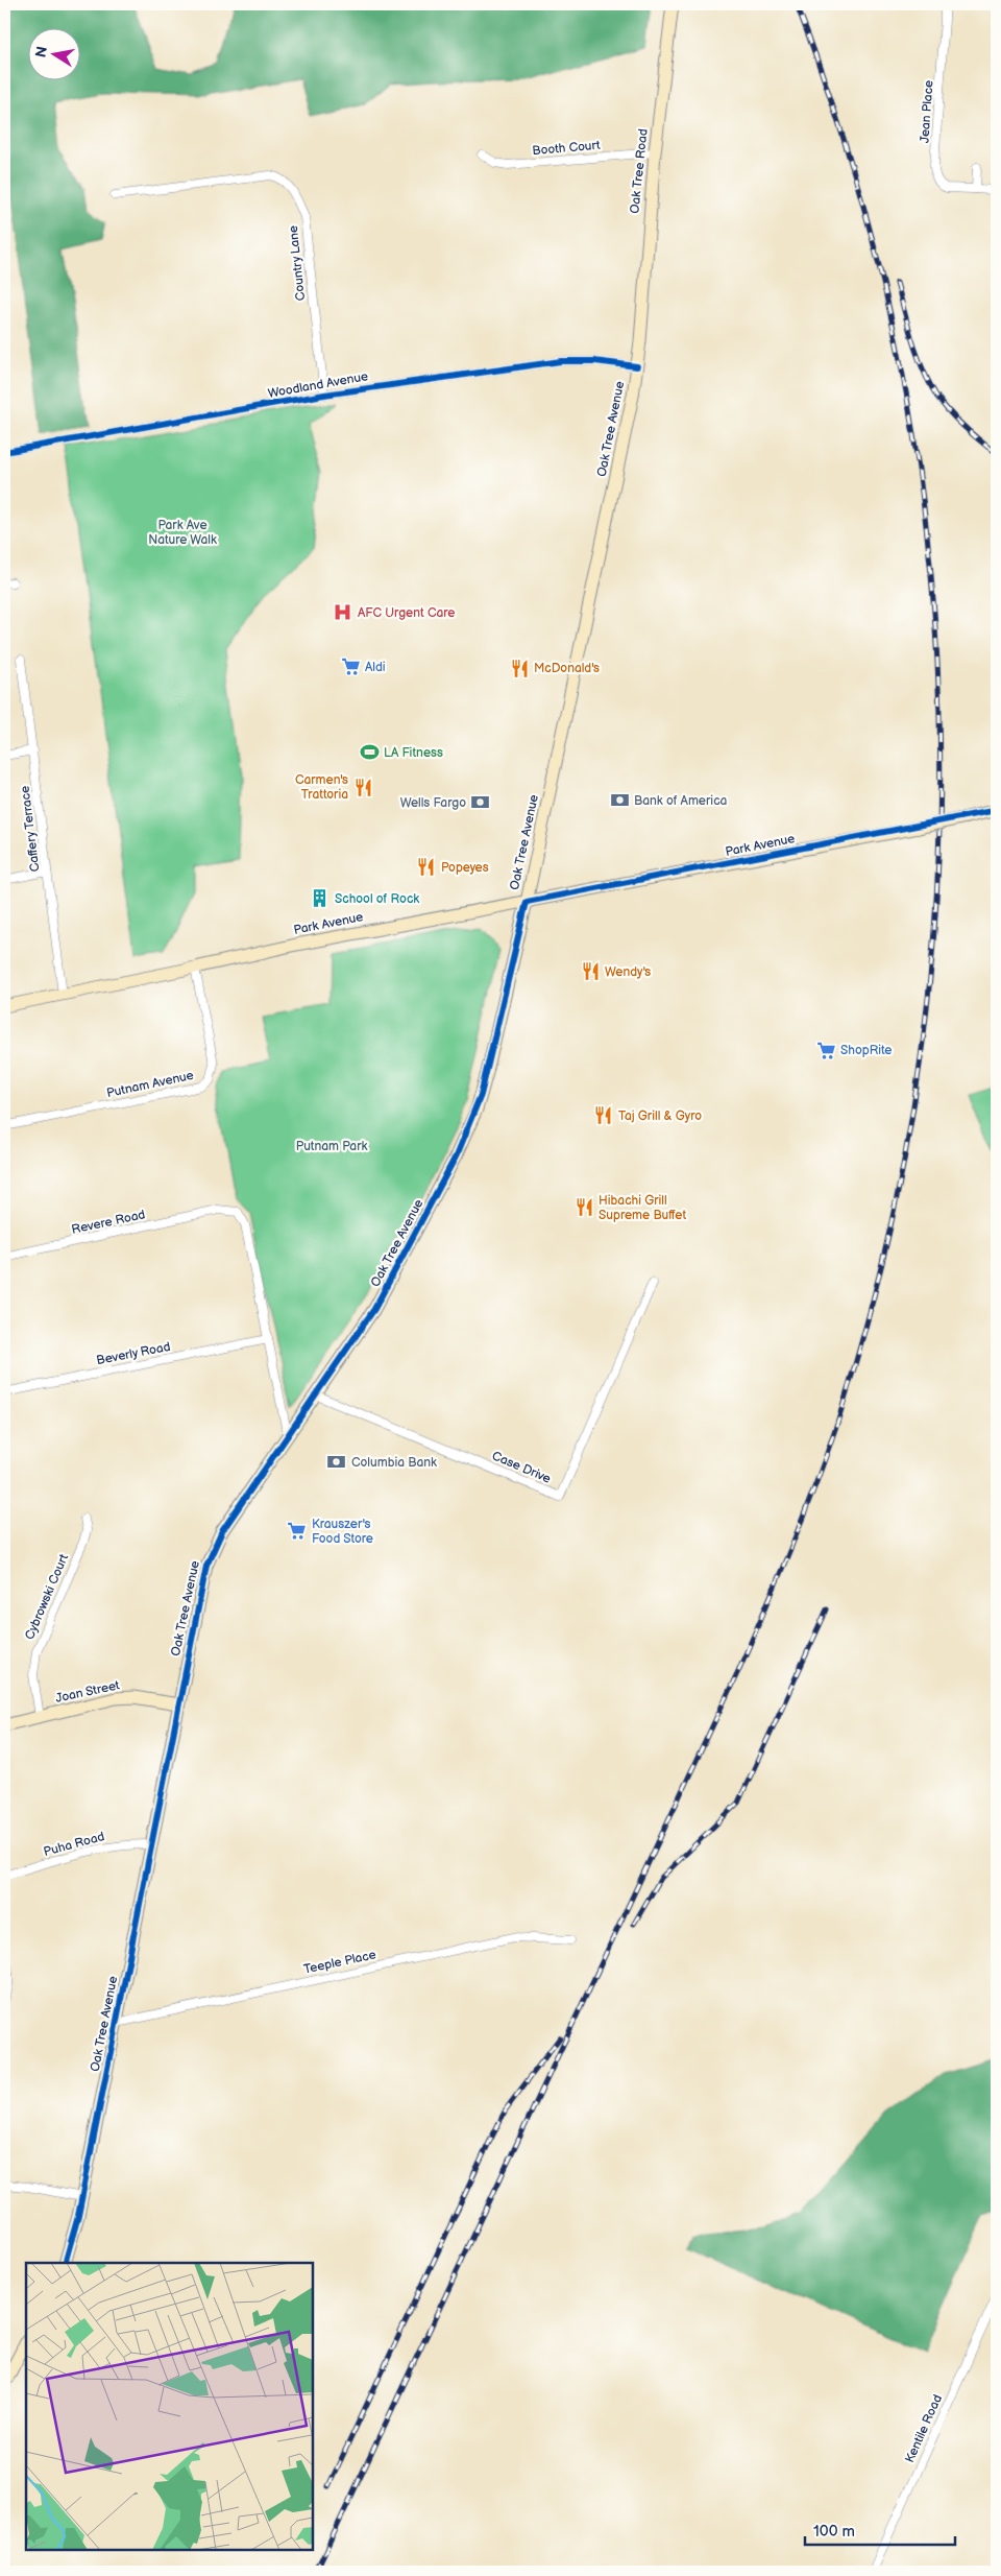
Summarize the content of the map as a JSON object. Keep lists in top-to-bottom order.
{
  "streets": {
    "street": [
      "Jean Place",
      "Booth Court",
      "Oak Tree Road",
      "Country Lane",
      "Woodland Avenue",
      "Oak Tree Avenue",
      "Caffery Terrace",
      "Park Avenue",
      "Putnam Avenue",
      "Revere Road",
      "Beverly Road",
      "Case Drive",
      "Cybrowski Court",
      "Joan Street",
      "Puha Road",
      "Teeple Place",
      "Kentile Road"
    ]
  },
  "crossings": [
    ["Booth Court", "Oak Tree Road"],
    ["Oak Tree Road", "Oak Tree Avenue"],
    ["Country Lane", "Woodland Avenue"],
    ["Woodland Avenue", "Oak Tree Avenue"],
    ["Oak Tree Avenue", "Park Avenue"],
    ["Oak Tree Avenue", "Case Drive"],
    ["Oak Tree Avenue", "Joan Street"],
    ["Oak Tree Avenue", "Puha Road"],
    ["Oak Tree Avenue", "Teeple Place"],
    ["Caffery Terrace", "Park Avenue"],
    ["Park Avenue", "Putnam Avenue"],
    ["Revere Road", "Beverly Road"],
    ["Cybrowski Court", "Joan Street"]
  ],
  "parks": ["Park Ave Nature Walk", "Putnam Park"],
  "places": {
    "hospital": ["AFC Urgent Care"],
    "supermarket": ["Aldi", "ShopRite", "Krauszer's Food Store"],
    "restaurant": [
      "McDonald's",
      "Carmen's Trattoria",
      "Popeyes",
      "Wendy's",
      "Taj Grill & Gyro",
      "Hibachi Grill Supreme Buffet"
    ],
    "sports": ["LA Fitness"],
    "bank": ["Bank of America", "Wells Fargo", "Columbia Bank"],
    "building": ["School of Rock"]
  },
  "scale_bar": "100 m",
  "north": "left"
}
